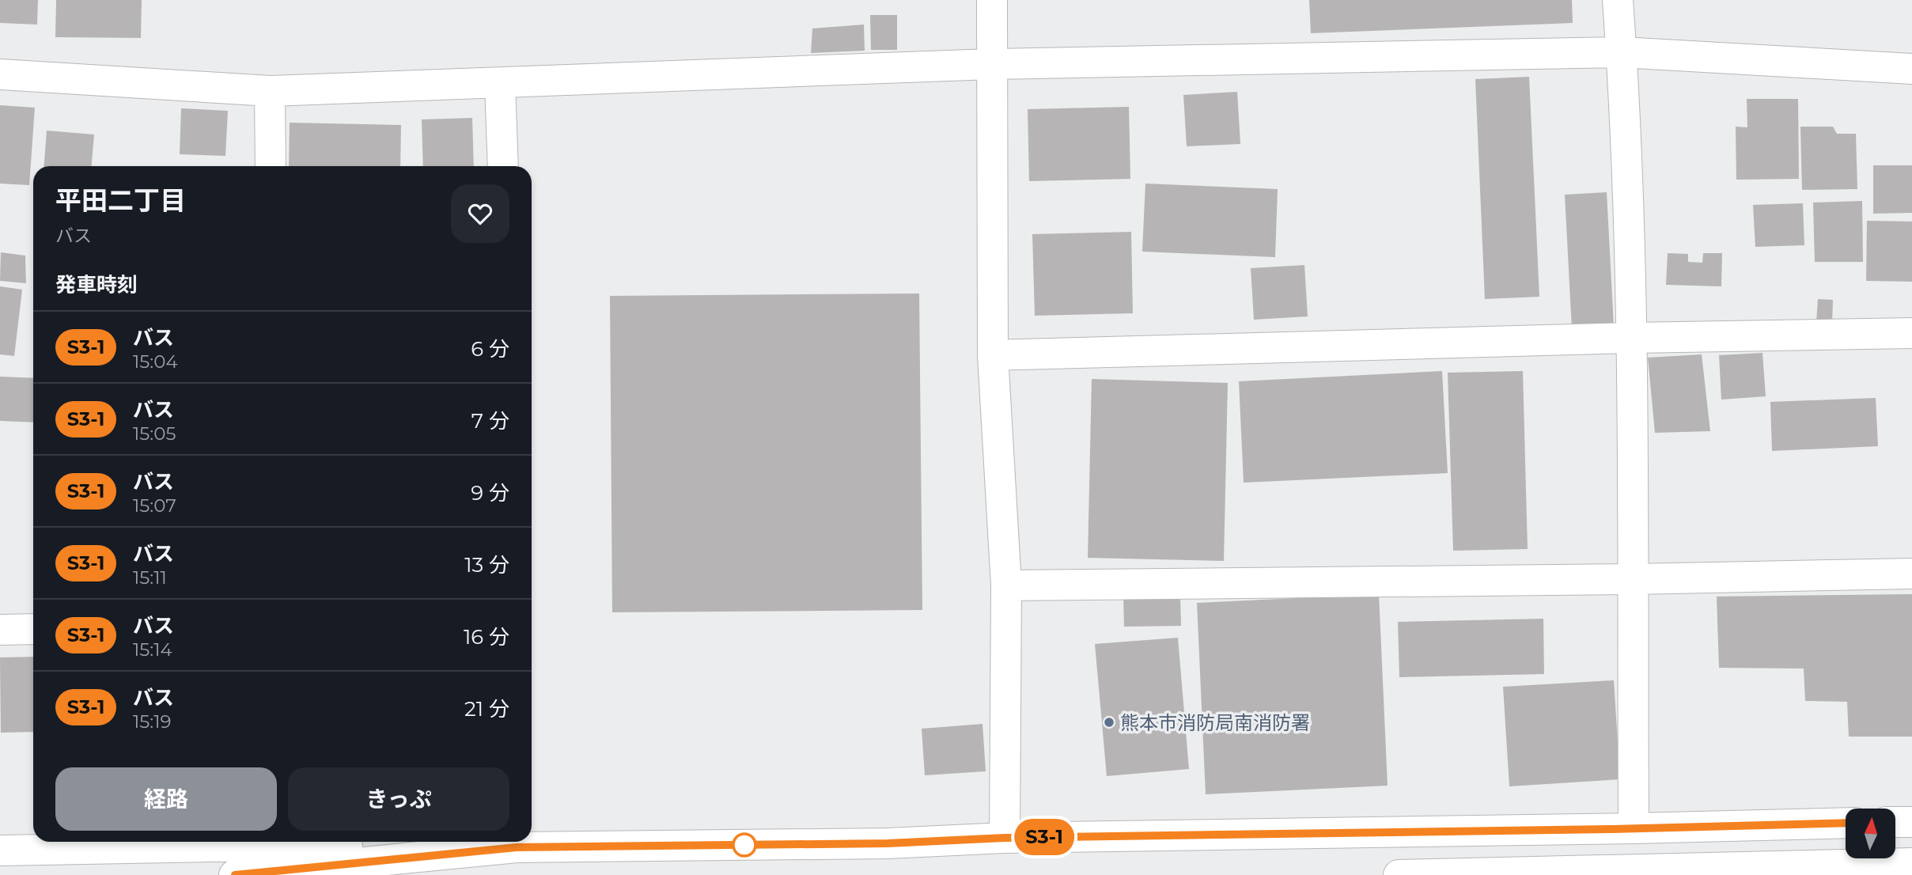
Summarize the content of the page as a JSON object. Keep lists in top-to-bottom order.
{
  "places": ["熊本市消防局南消防署"],
  "lines": ["bus line S3-1"],
  "north": "top",
  "page": {
    "on_map": "S3-1",
    "heading": [
      ["平田二丁目", "バス"],
      "発車時刻"
    ],
    "list": [
      {
        "mark": "S3-1",
        "name": "バス",
        "note": "15:04",
        "value": "6 分"
      },
      {
        "mark": "S3-1",
        "name": "バス",
        "note": "15:05",
        "value": "7 分"
      },
      {
        "mark": "S3-1",
        "name": "バス",
        "note": "15:07",
        "value": "9 分"
      },
      {
        "mark": "S3-1",
        "name": "バス",
        "note": "15:11",
        "value": "13 分"
      },
      {
        "mark": "S3-1",
        "name": "バス",
        "note": "15:14",
        "value": "16 分"
      },
      {
        "mark": "S3-1",
        "name": "バス",
        "note": "15:19",
        "value": "21 分"
      }
    ],
    "buttons": ["経路", "きっぷ"]
  }
}
